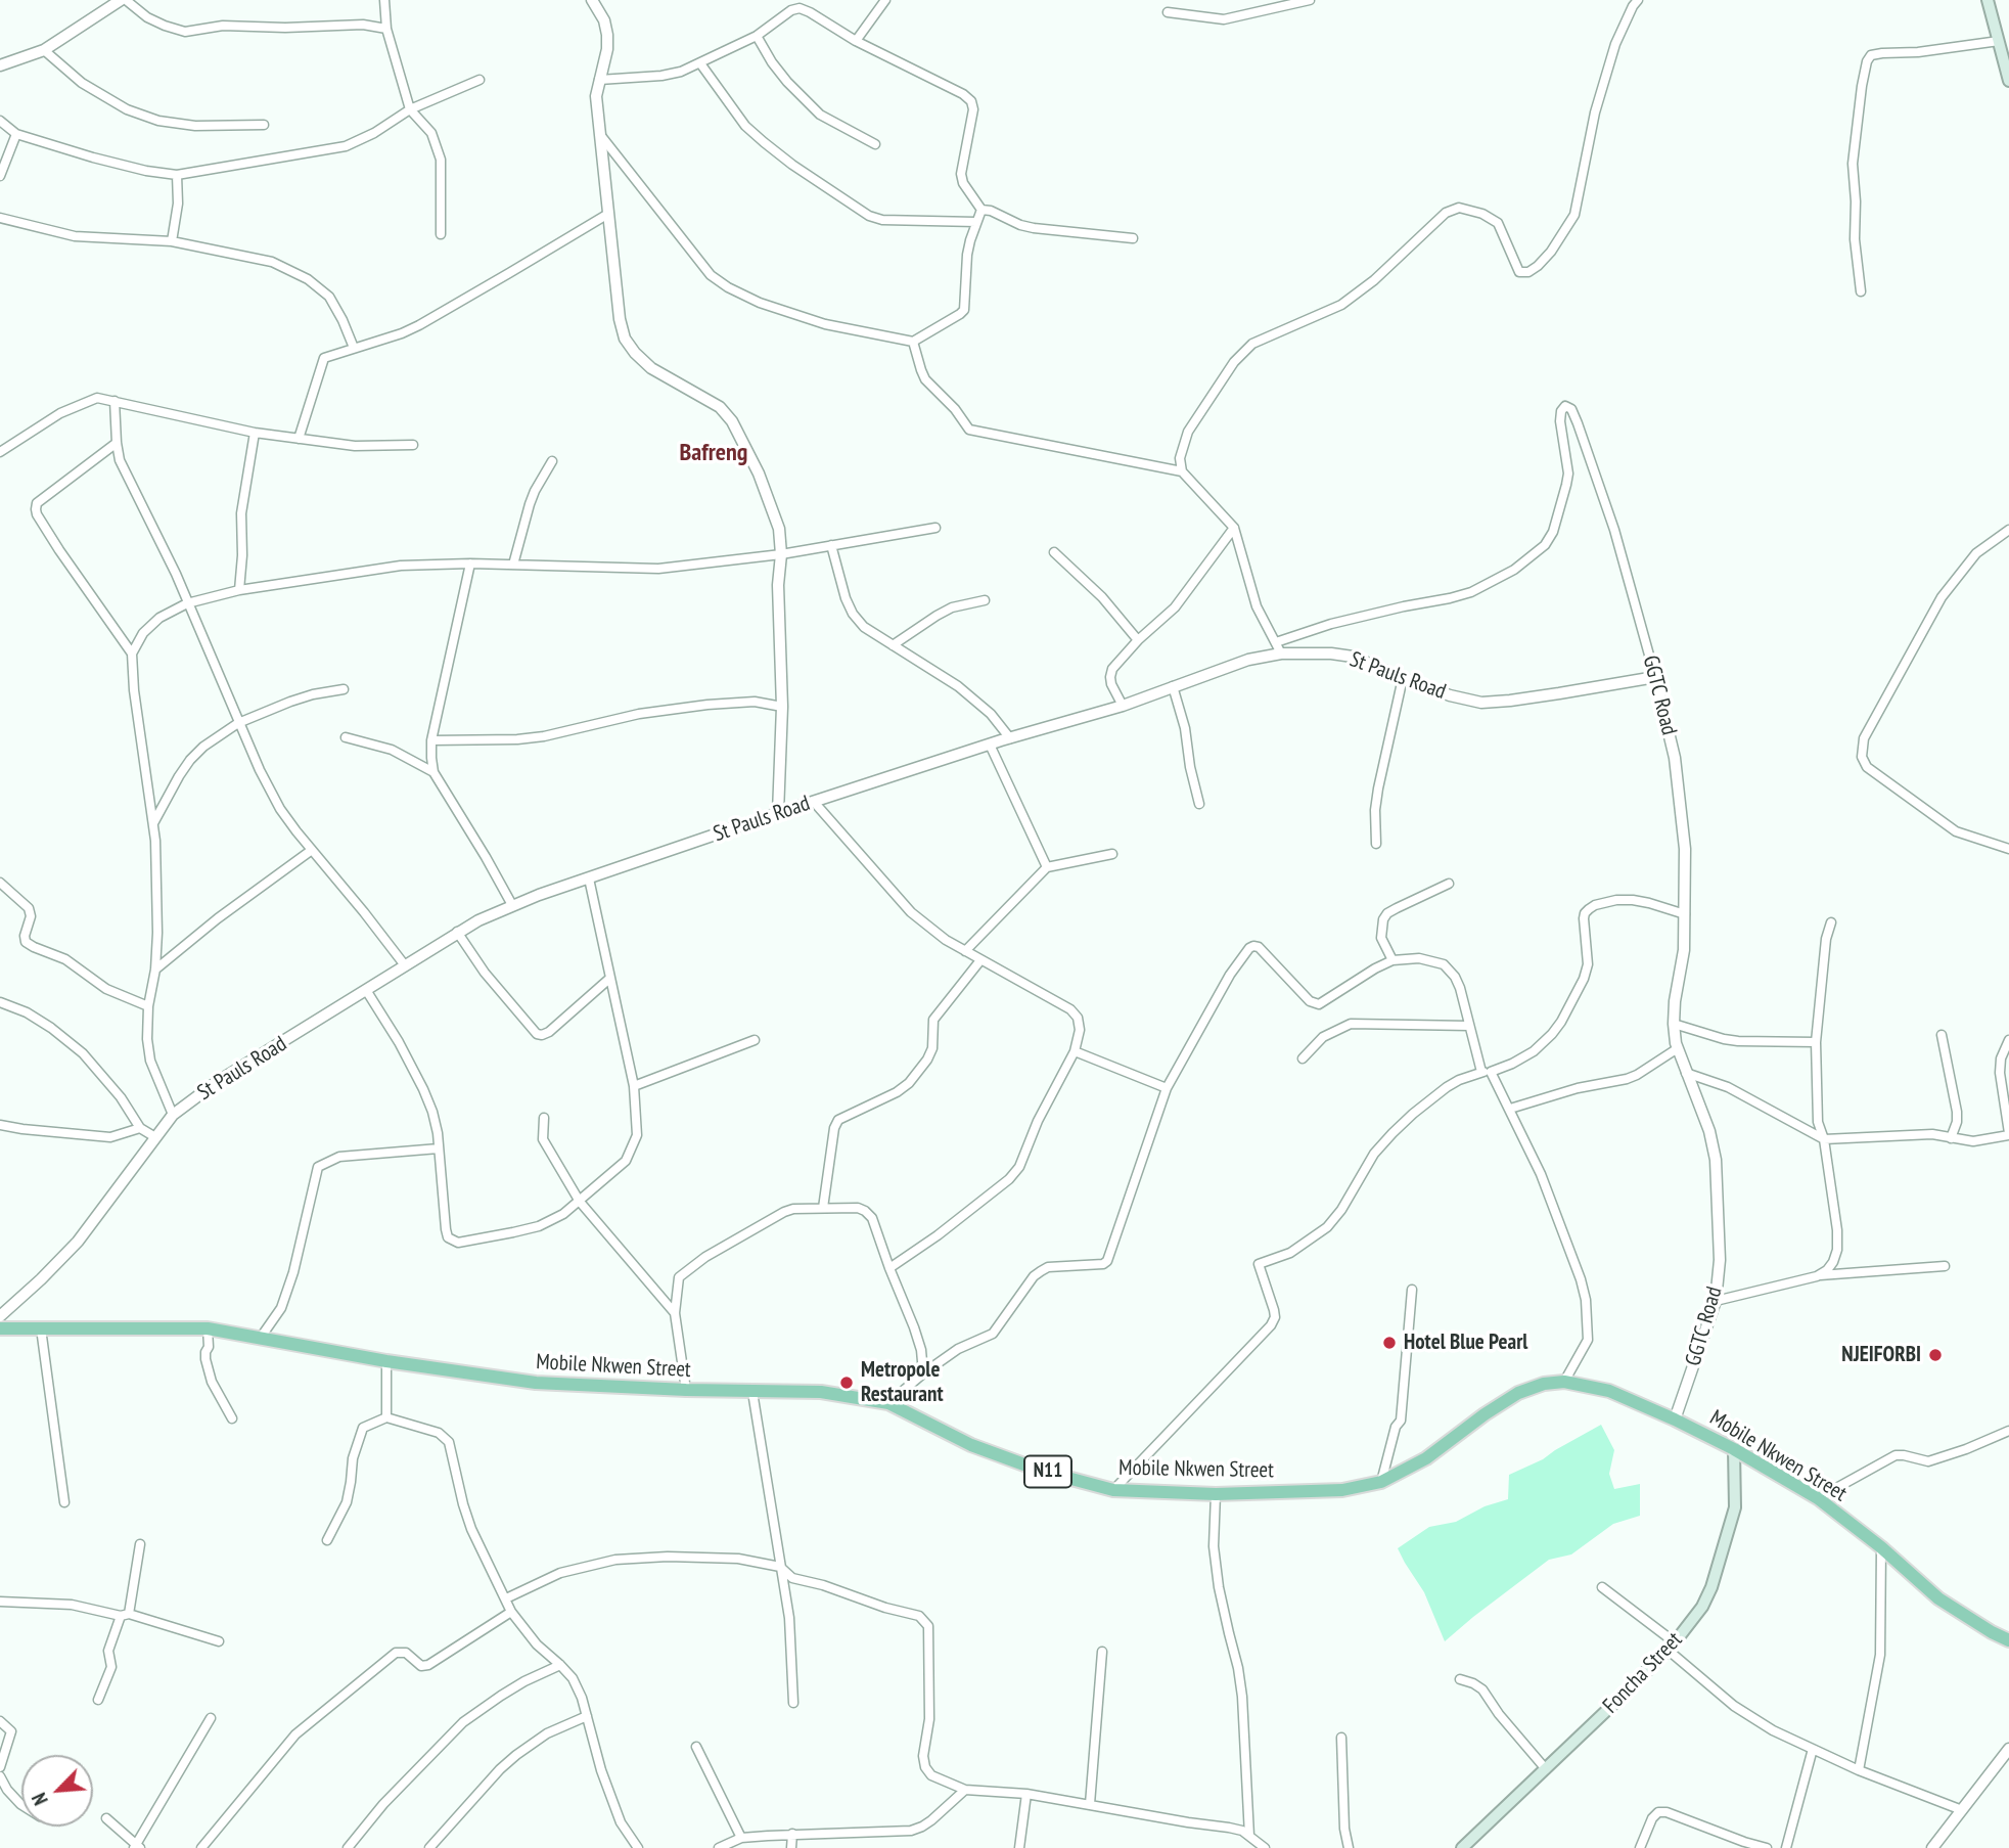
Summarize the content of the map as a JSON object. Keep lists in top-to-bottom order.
{
  "streets": {
    "highway": ["Mobile Nkwen Street", "N11"],
    "main road": ["Foncha Street"],
    "street": ["St Pauls Road", "GGTC Road"]
  },
  "crossings": [
    ["St Pauls Road", "GGTC Road"],
    ["GGTC Road", "Mobile Nkwen Street"],
    ["Mobile Nkwen Street", "Foncha Street"]
  ],
  "districts": ["Bafreng"],
  "places": ["Hotel Blue Pearl", "NJEIFORBI", "Metropole Restaurant"],
  "north": "bottom left"
}
